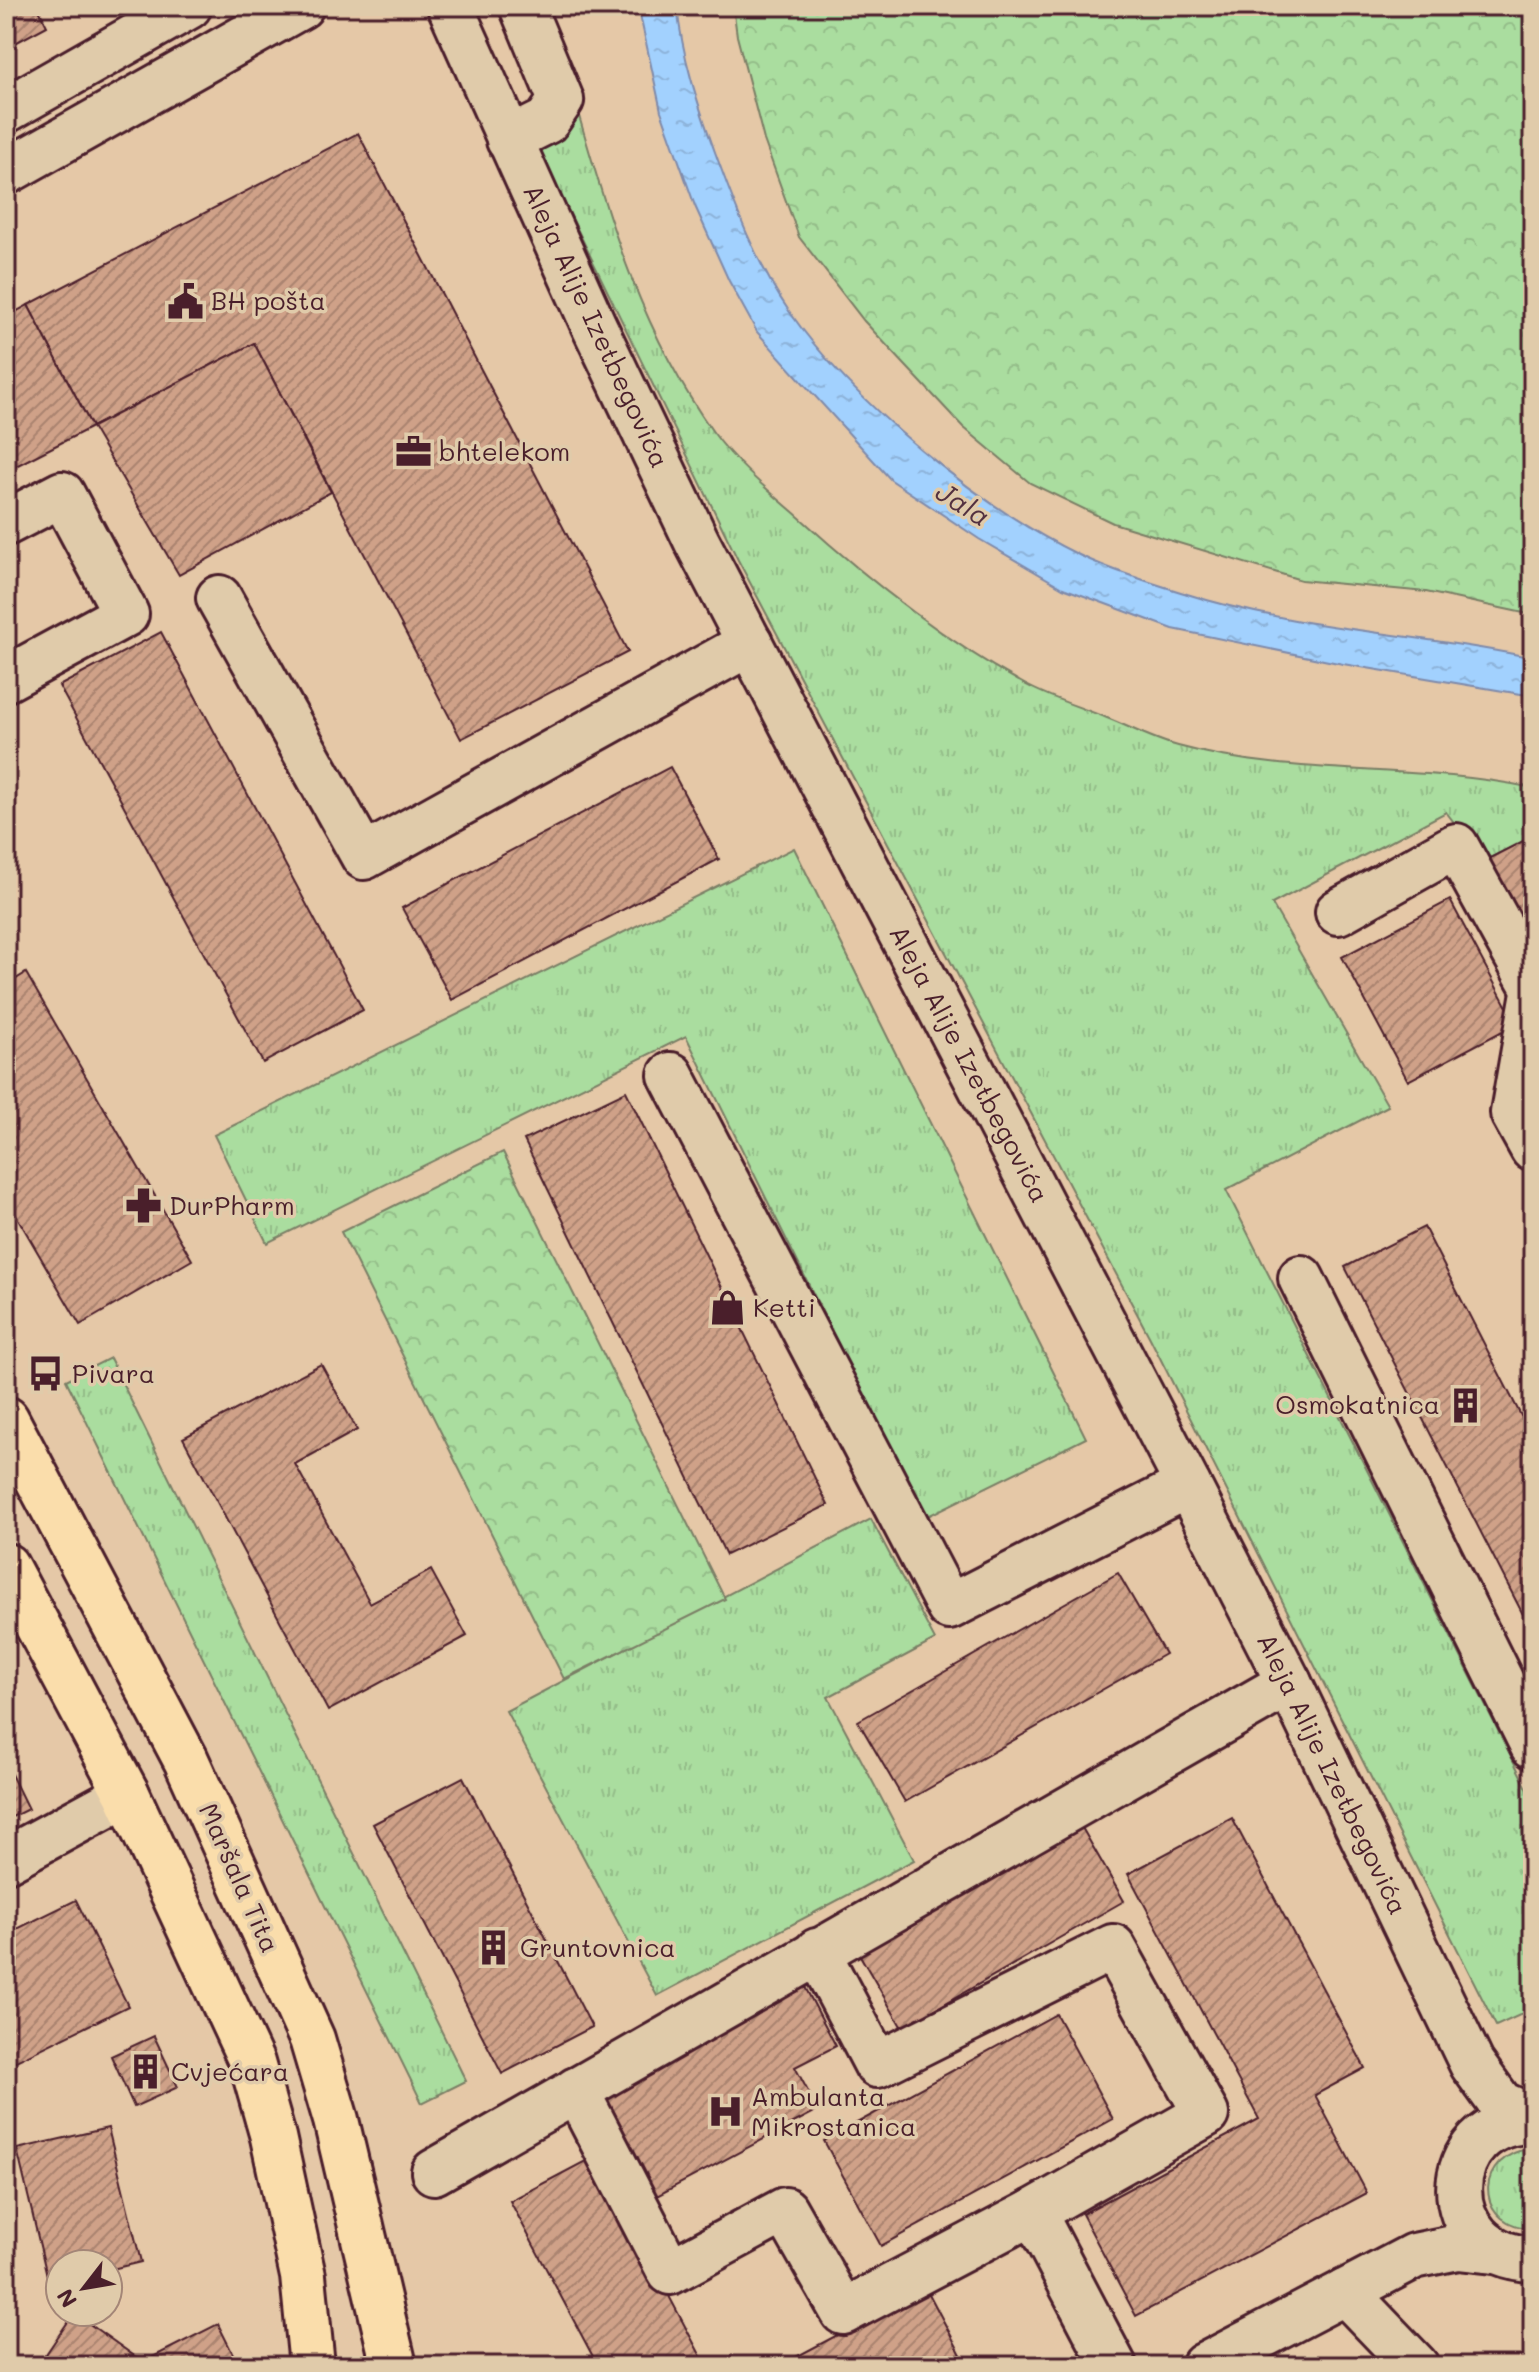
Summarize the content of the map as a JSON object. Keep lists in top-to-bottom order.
{
  "streets": {
    "main road": ["Maršala Tita"],
    "street": ["Aleja Alije Izetbegovića"]
  },
  "water": ["Jala"],
  "places": {
    "public building": ["BH pošta"],
    "office": ["bhtelekom"],
    "pharmacy": ["DurPharm"],
    "shop": ["Ketti"],
    "bus stop": ["Pivara"],
    "building": ["Osmokatnica", "Gruntovnica", "Cvjećara"],
    "hospital": ["Ambulanta Mikrostanica"]
  },
  "north": "bottom left"
}
